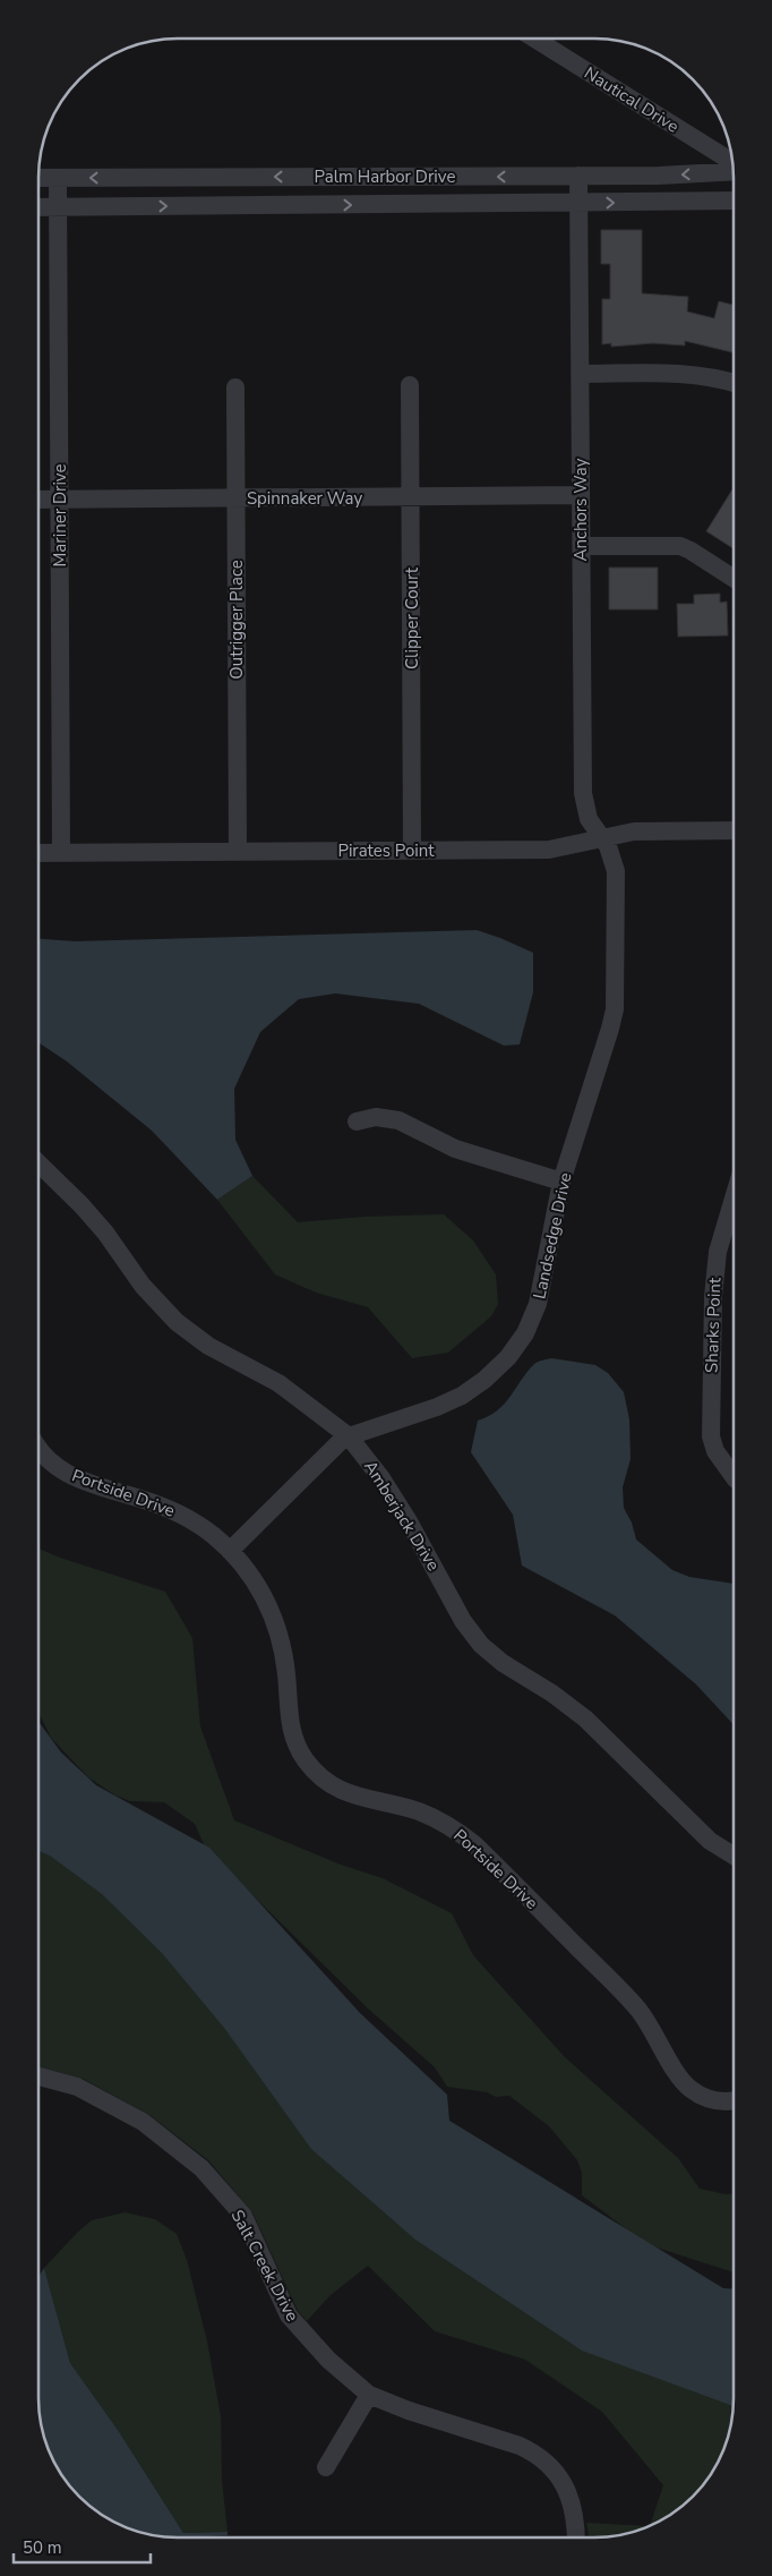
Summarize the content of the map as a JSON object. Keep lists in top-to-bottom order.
{
  "streets": {
    "street": [
      "Nautical Drive",
      "Palm Harbor Drive",
      "Spinnaker Way",
      "Anchors Way",
      "Mariner Drive",
      "Clipper Court",
      "Outrigger Place",
      "Pirates Point",
      "Landsedge Drive",
      "Sharks Point",
      "Portside Drive",
      "Amberjack Drive",
      "Salt Creek Drive"
    ]
  },
  "crossings": [
    ["Palm Harbor Drive", "Anchors Way"],
    ["Palm Harbor Drive", "Mariner Drive"],
    ["Spinnaker Way", "Anchors Way"],
    ["Spinnaker Way", "Mariner Drive"],
    ["Spinnaker Way", "Clipper Court"],
    ["Spinnaker Way", "Outrigger Place"],
    ["Anchors Way", "Pirates Point"],
    ["Anchors Way", "Landsedge Drive"],
    ["Mariner Drive", "Pirates Point"],
    ["Clipper Court", "Pirates Point"],
    ["Outrigger Place", "Pirates Point"],
    ["Pirates Point", "Landsedge Drive"],
    ["Landsedge Drive", "Portside Drive"],
    ["Landsedge Drive", "Amberjack Drive"]
  ],
  "scale_bar": "50 m"
}
